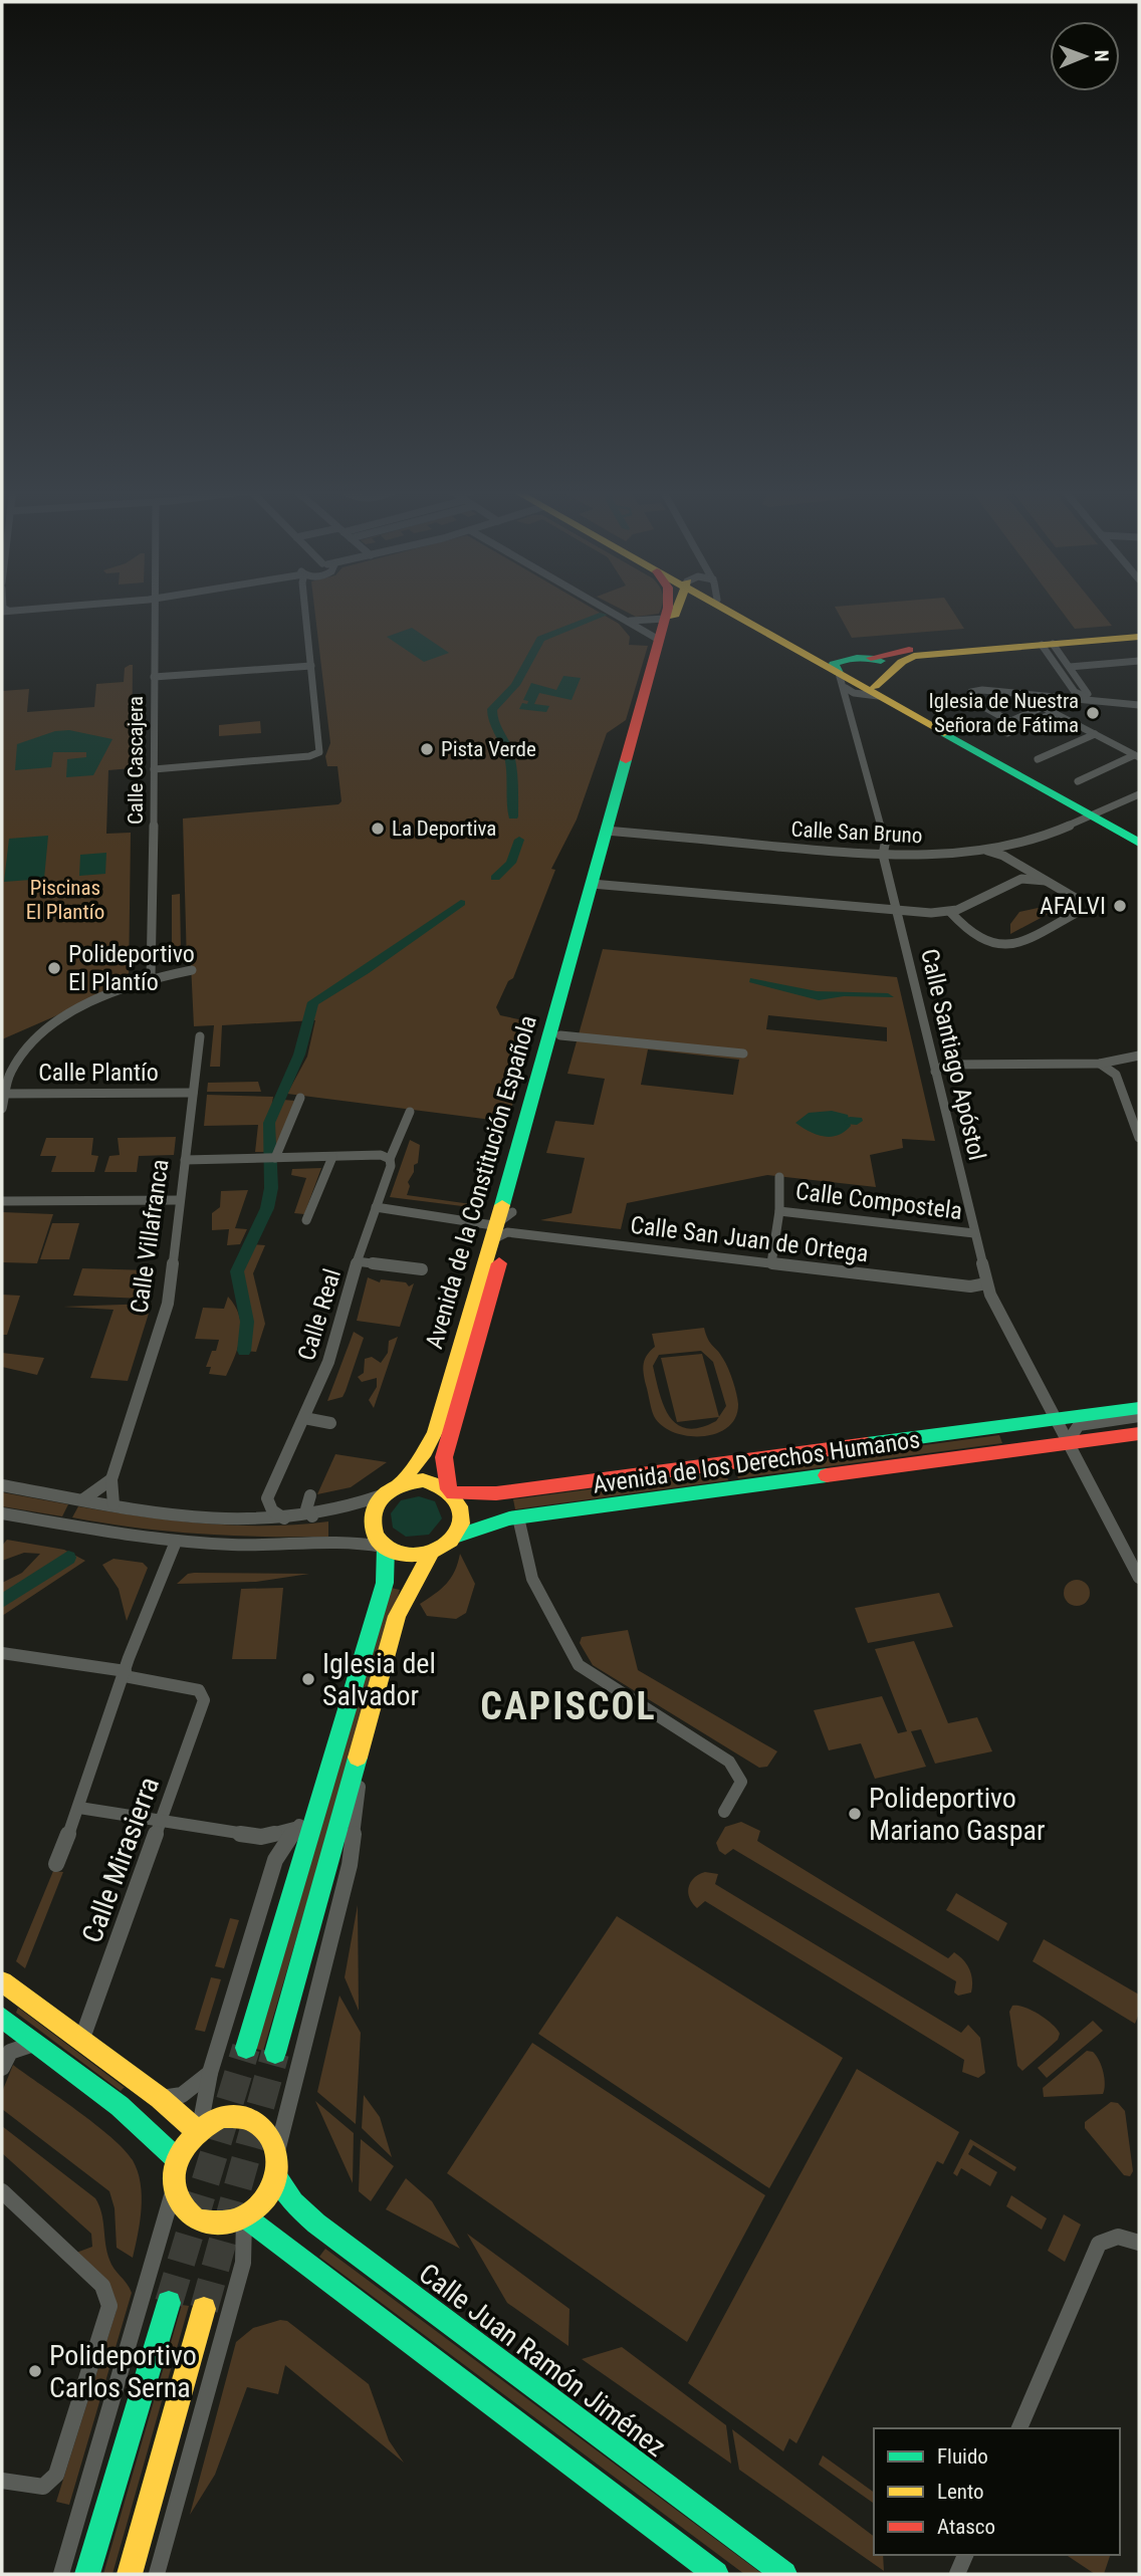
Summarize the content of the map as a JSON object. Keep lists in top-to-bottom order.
{
  "streets": {
    "main road": ["Avenida de la Constitución Española", "Avenida de los Derechos Humanos", "Calle Juan Ramón Jiménez"],
    "street": [
      "Calle Cascajera",
      "Calle San Bruno",
      "Calle Santiago Apóstol",
      "Calle Plantío",
      "Calle Compostela",
      "Calle Villafranca",
      "Calle San Juan de Ortega",
      "Calle Real",
      "Calle Mirasierra"
    ]
  },
  "crossings": [
    ["Calle San Bruno", "Calle Santiago Apóstol"],
    ["Calle San Bruno", "Avenida de la Constitución Española"],
    ["Calle Santiago Apóstol", "Calle Compostela"],
    ["Calle Santiago Apóstol", "Calle San Juan de Ortega"],
    ["Calle Santiago Apóstol", "Avenida de los Derechos Humanos"],
    ["Calle Plantío", "Calle Villafranca"],
    ["Avenida de la Constitución Española", "Calle San Juan de Ortega"],
    ["Avenida de la Constitución Española", "Avenida de los Derechos Humanos"],
    ["Calle San Juan de Ortega", "Calle Real"]
  ],
  "districts": ["CAPISCOL"],
  "parks": ["Piscinas El Plantío"],
  "places": [
    "Iglesia de Nuestra Señora de Fátima",
    "Pista Verde",
    "La Deportiva",
    "AFALVI",
    "Polideportivo El Plantío",
    "Iglesia del Salvador",
    "Polideportivo Mariano Gaspar",
    "Polideportivo Carlos Serna"
  ],
  "legend": ["Fluido", "Lento", "Atasco"],
  "north": "right"
}
